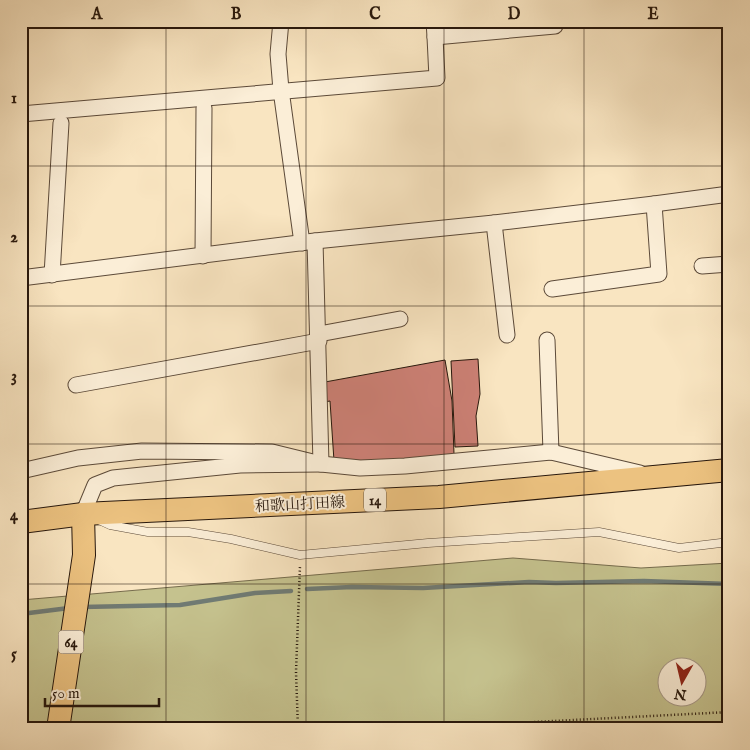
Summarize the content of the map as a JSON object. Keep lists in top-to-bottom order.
{
  "streets": {
    "main road": ["14", "和歌山打田線", "64"]
  },
  "crossings": [
    ["和歌山打田線", "64"]
  ],
  "scale_bar": "50 m",
  "north": "bottom",
  "grid": {
    "columns": [
      "A",
      "B",
      "C",
      "D",
      "E"
    ],
    "rows": [
      "1",
      "2",
      "3",
      "4",
      "5"
    ]
  }
}
